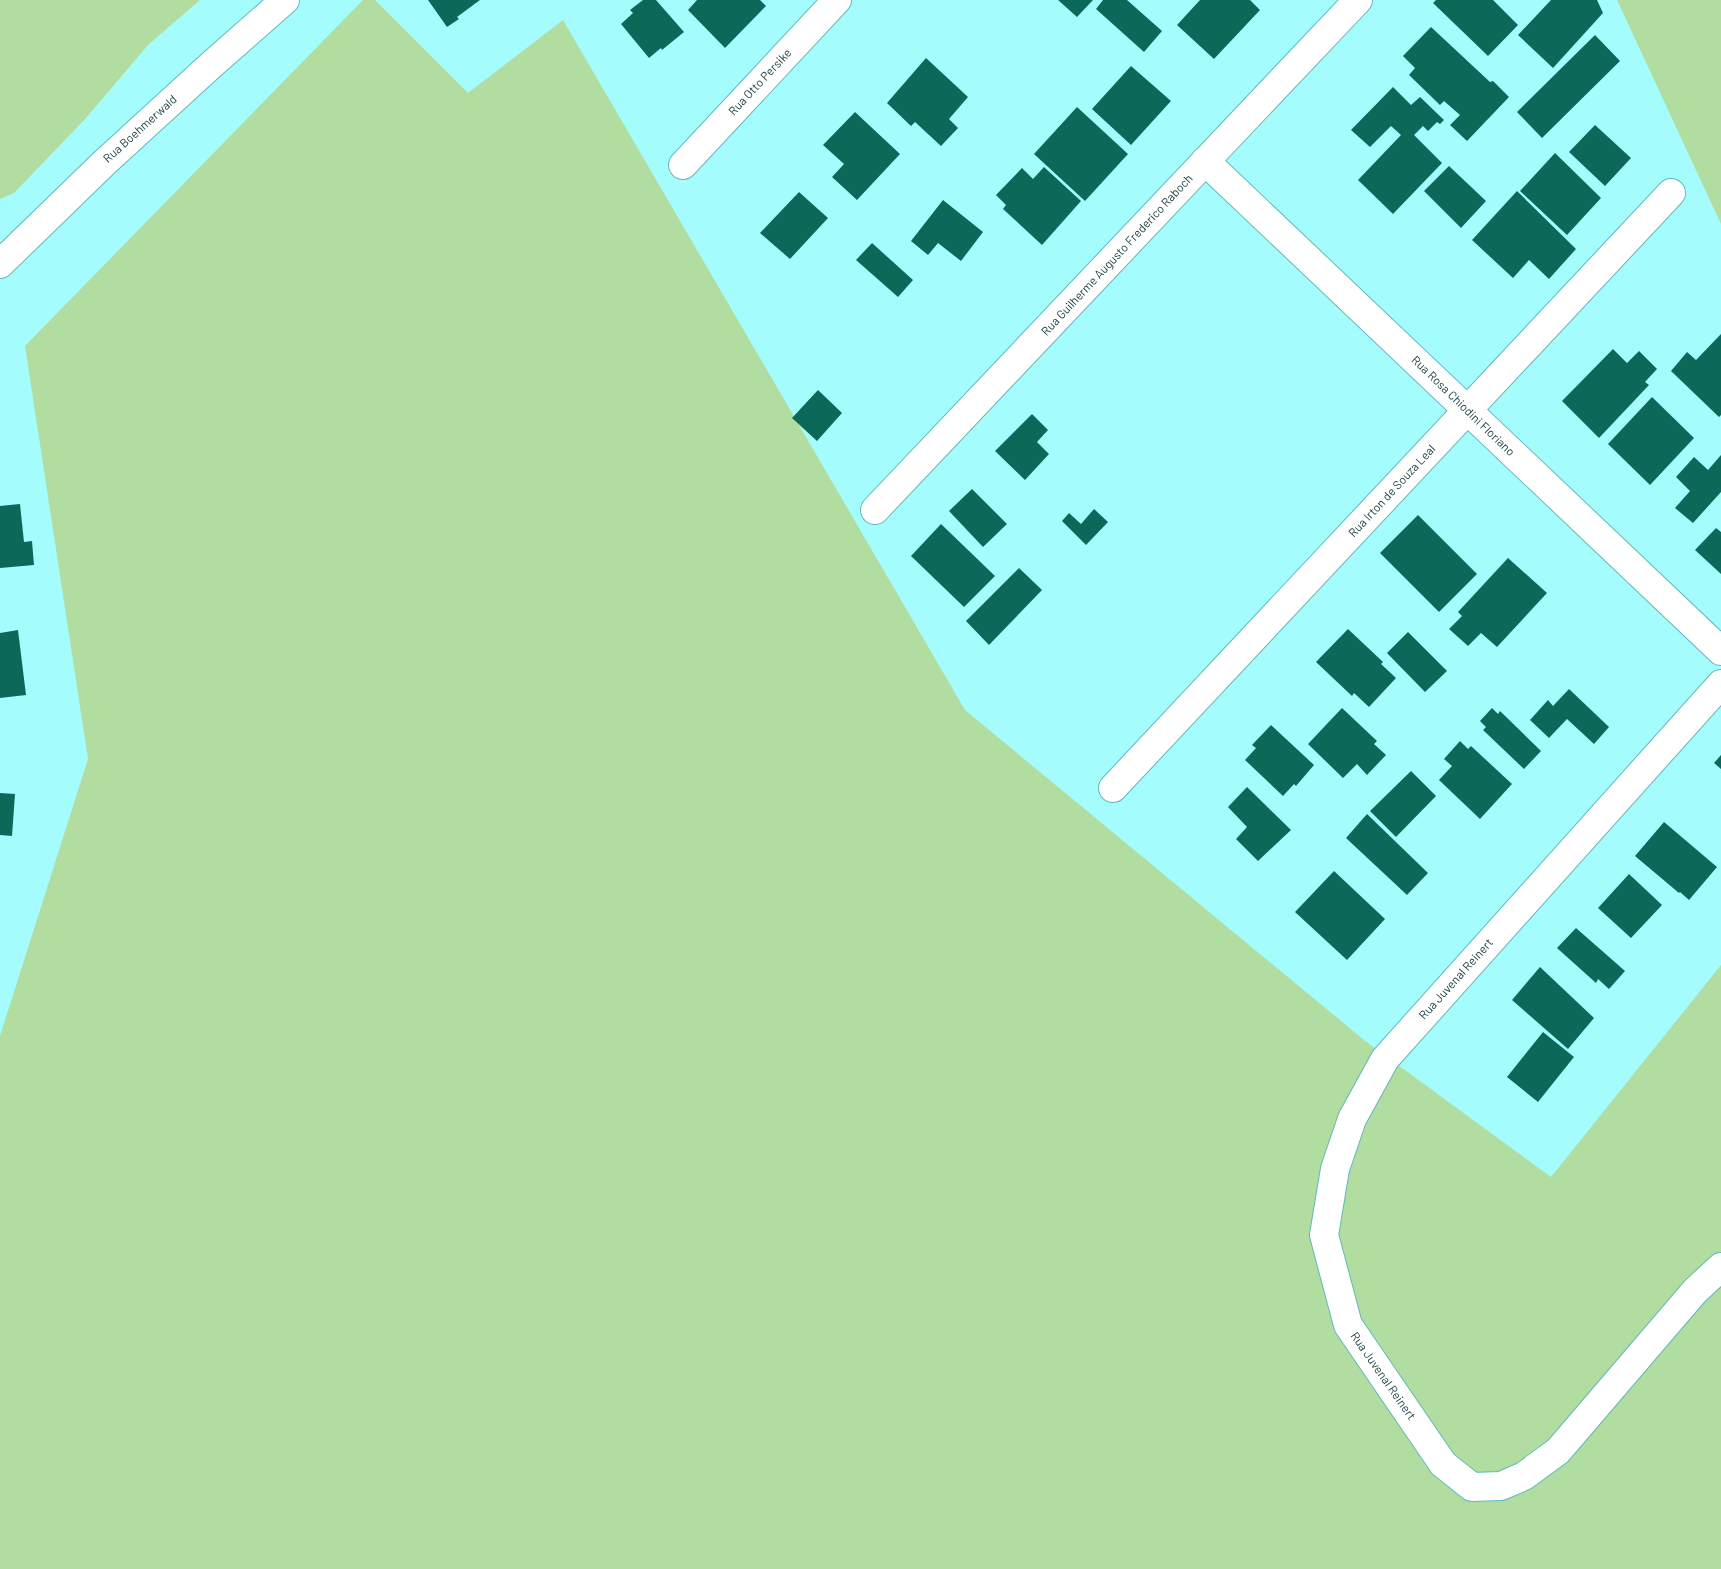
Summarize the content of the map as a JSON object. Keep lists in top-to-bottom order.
{
  "streets": {
    "street": [
      "Rua Otto Persike",
      "Rua Boehmerwald",
      "Rua Guilherme Augusto Frederico Raboch",
      "Rua Rosa Chiodini Floriano",
      "Rua Irton de Souza Leal",
      "Rua Juvenal Reinert"
    ]
  },
  "crossings": [
    ["Rua Guilherme Augusto Frederico Raboch", "Rua Rosa Chiodini Floriano"],
    ["Rua Rosa Chiodini Floriano", "Rua Irton de Souza Leal"]
  ]
}
